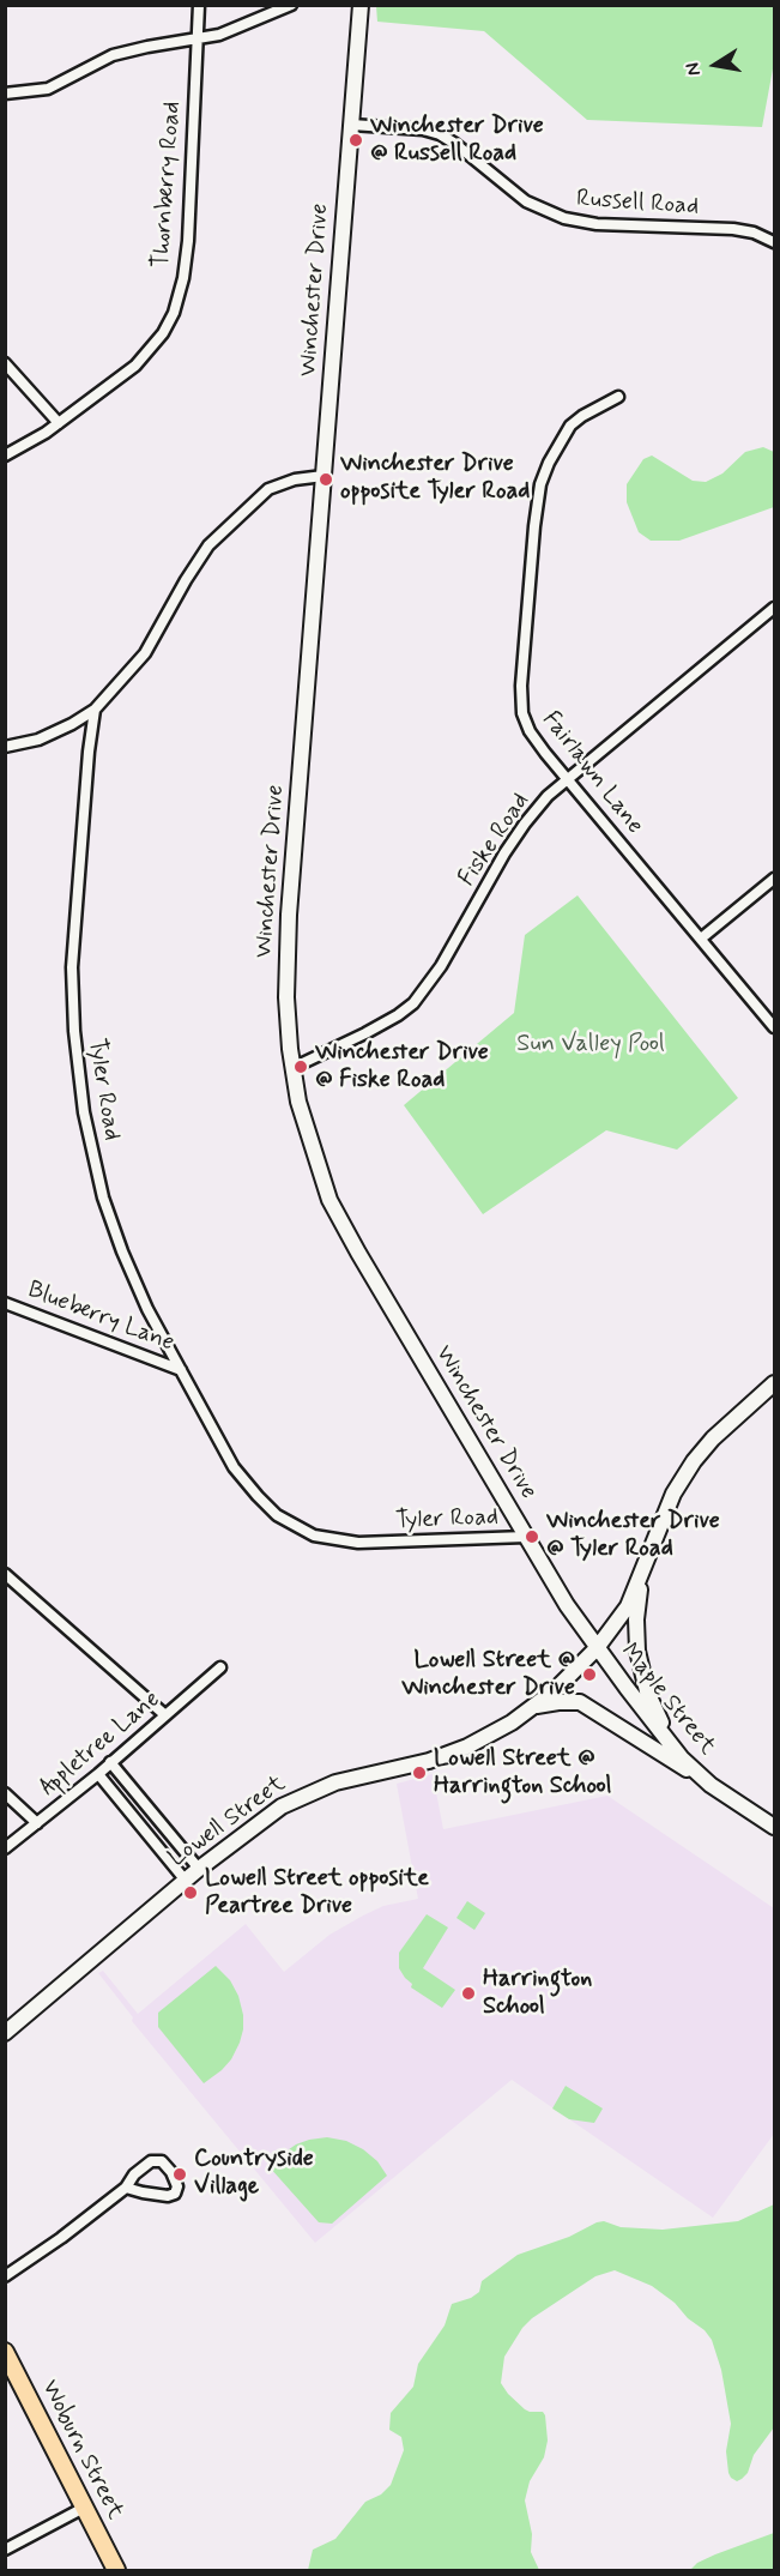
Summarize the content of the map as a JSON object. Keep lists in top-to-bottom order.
{
  "streets": {
    "main road": [
      "Winchester Drive",
      "Maple Street",
      "Lowell Street",
      "Woburn Street"
    ],
    "street": [
      "Thornberry Road",
      "Russell Road",
      "Fairlawn Lane",
      "Fiske Road",
      "Tyler Road",
      "Blueberry Lane",
      "Appletree Lane"
    ]
  },
  "crossings": [
    ["Russell Road", "Winchester Drive"],
    ["Winchester Drive", "Fiske Road"],
    ["Winchester Drive", "Tyler Road"],
    ["Winchester Drive", "Maple Street"],
    ["Winchester Drive", "Lowell Street"],
    ["Fairlawn Lane", "Fiske Road"],
    ["Tyler Road", "Blueberry Lane"],
    ["Maple Street", "Lowell Street"]
  ],
  "parks": ["Sun Valley Pool"],
  "places": [
    "Winchester Drive @ Russell Road",
    "Winchester Drive opposite Tyler Road",
    "Winchester Drive @ Fiske Road",
    "Winchester Drive @ Tyler Road",
    "Lowell Street @ Winchester Drive",
    "Lowell Street @ Harrington School",
    "Lowell Street opposite Peartree Drive",
    "Harrington School",
    "Countryside Village"
  ],
  "north": "left"
}
